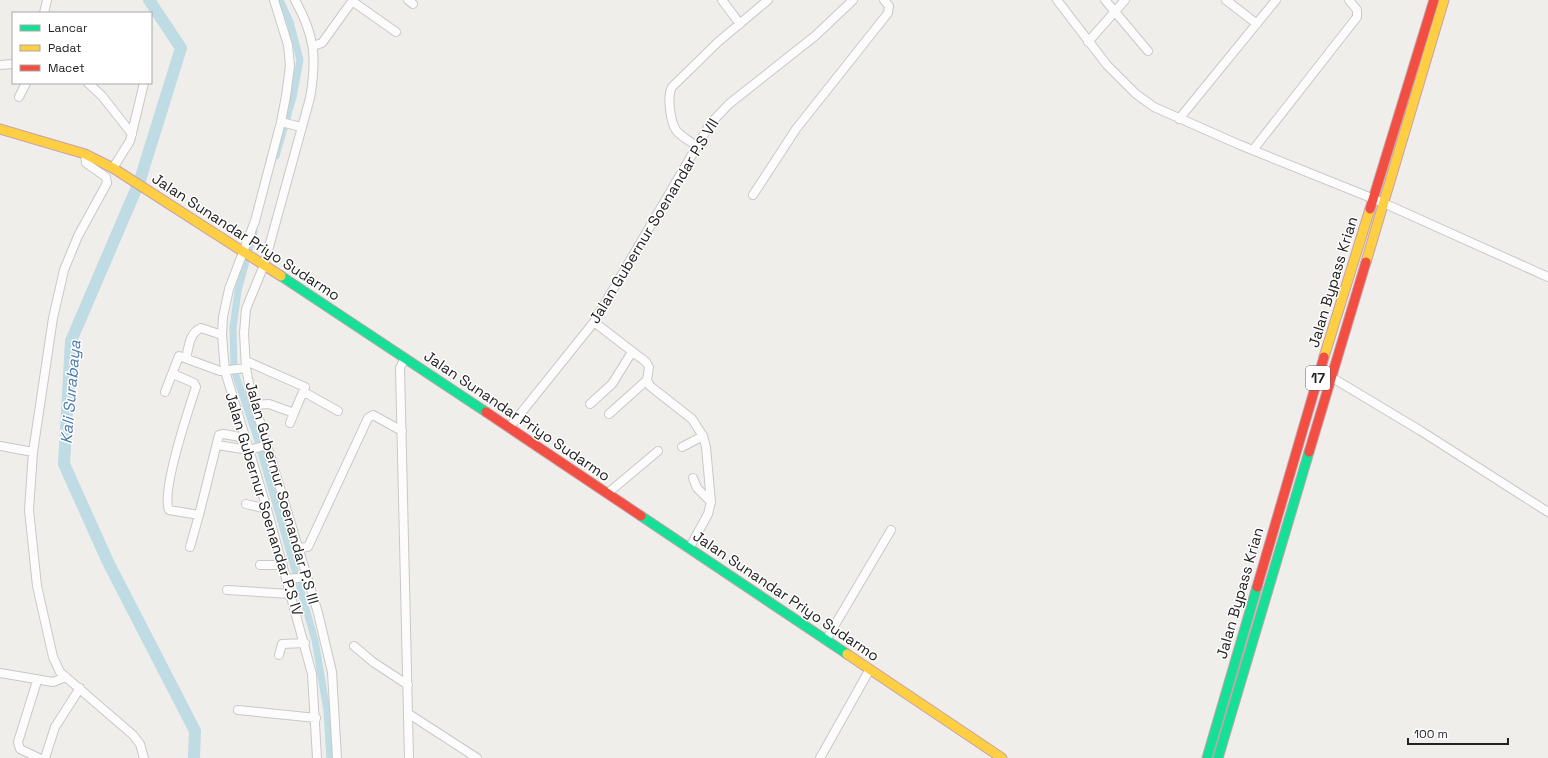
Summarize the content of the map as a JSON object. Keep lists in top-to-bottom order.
{
  "streets": {
    "highway": ["Jalan Sunandar Priyo Sudarmo", "Jalan Bypass Krian", "17"],
    "street": ["Jalan Gubernur Soenandar P.S VII", "Jalan Gubernur Soenandar P.S III", "Jalan Gubernur Soenandar P.S IV"]
  },
  "crossings": [
    ["Jalan Gubernur Soenandar P.S VII", "Jalan Sunandar Priyo Sudarmo"],
    ["Jalan Sunandar Priyo Sudarmo", "Jalan Gubernur Soenandar P.S III"],
    ["Jalan Sunandar Priyo Sudarmo", "Jalan Gubernur Soenandar P.S IV"]
  ],
  "water": ["Kali Surabaya"],
  "legend": ["Lancar", "Padat", "Macet"],
  "scale_bar": "100 m"
}
